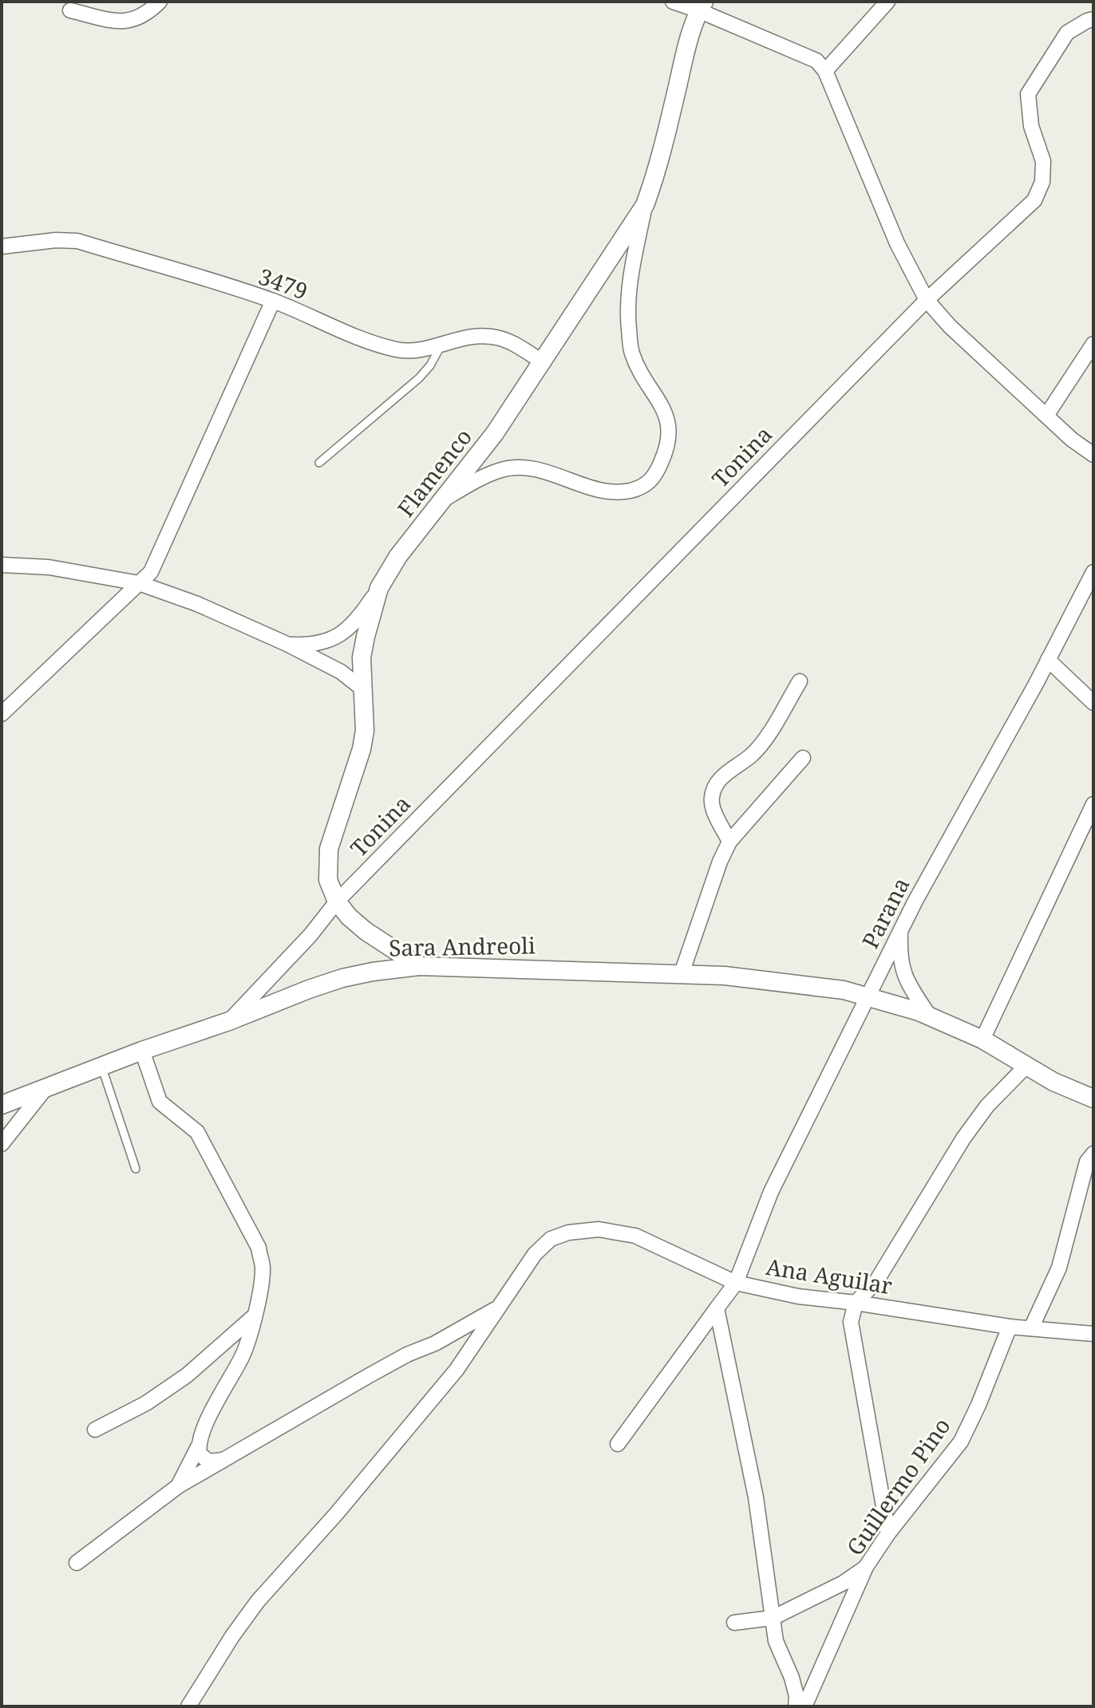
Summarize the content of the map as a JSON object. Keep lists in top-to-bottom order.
{
  "streets": {
    "street": [
      "3479",
      "Tonina",
      "Flamenco",
      "Parana",
      "Sara Andreoli",
      "Ana Aguilar",
      "Guillermo Pino"
    ]
  },
  "crossings": [
    ["3479", "Flamenco"],
    ["Tonina", "Flamenco"],
    ["Tonina", "Sara Andreoli"],
    ["Flamenco", "Sara Andreoli"],
    ["Parana", "Sara Andreoli"],
    ["Parana", "Ana Aguilar"],
    ["Ana Aguilar", "Guillermo Pino"]
  ]
}
